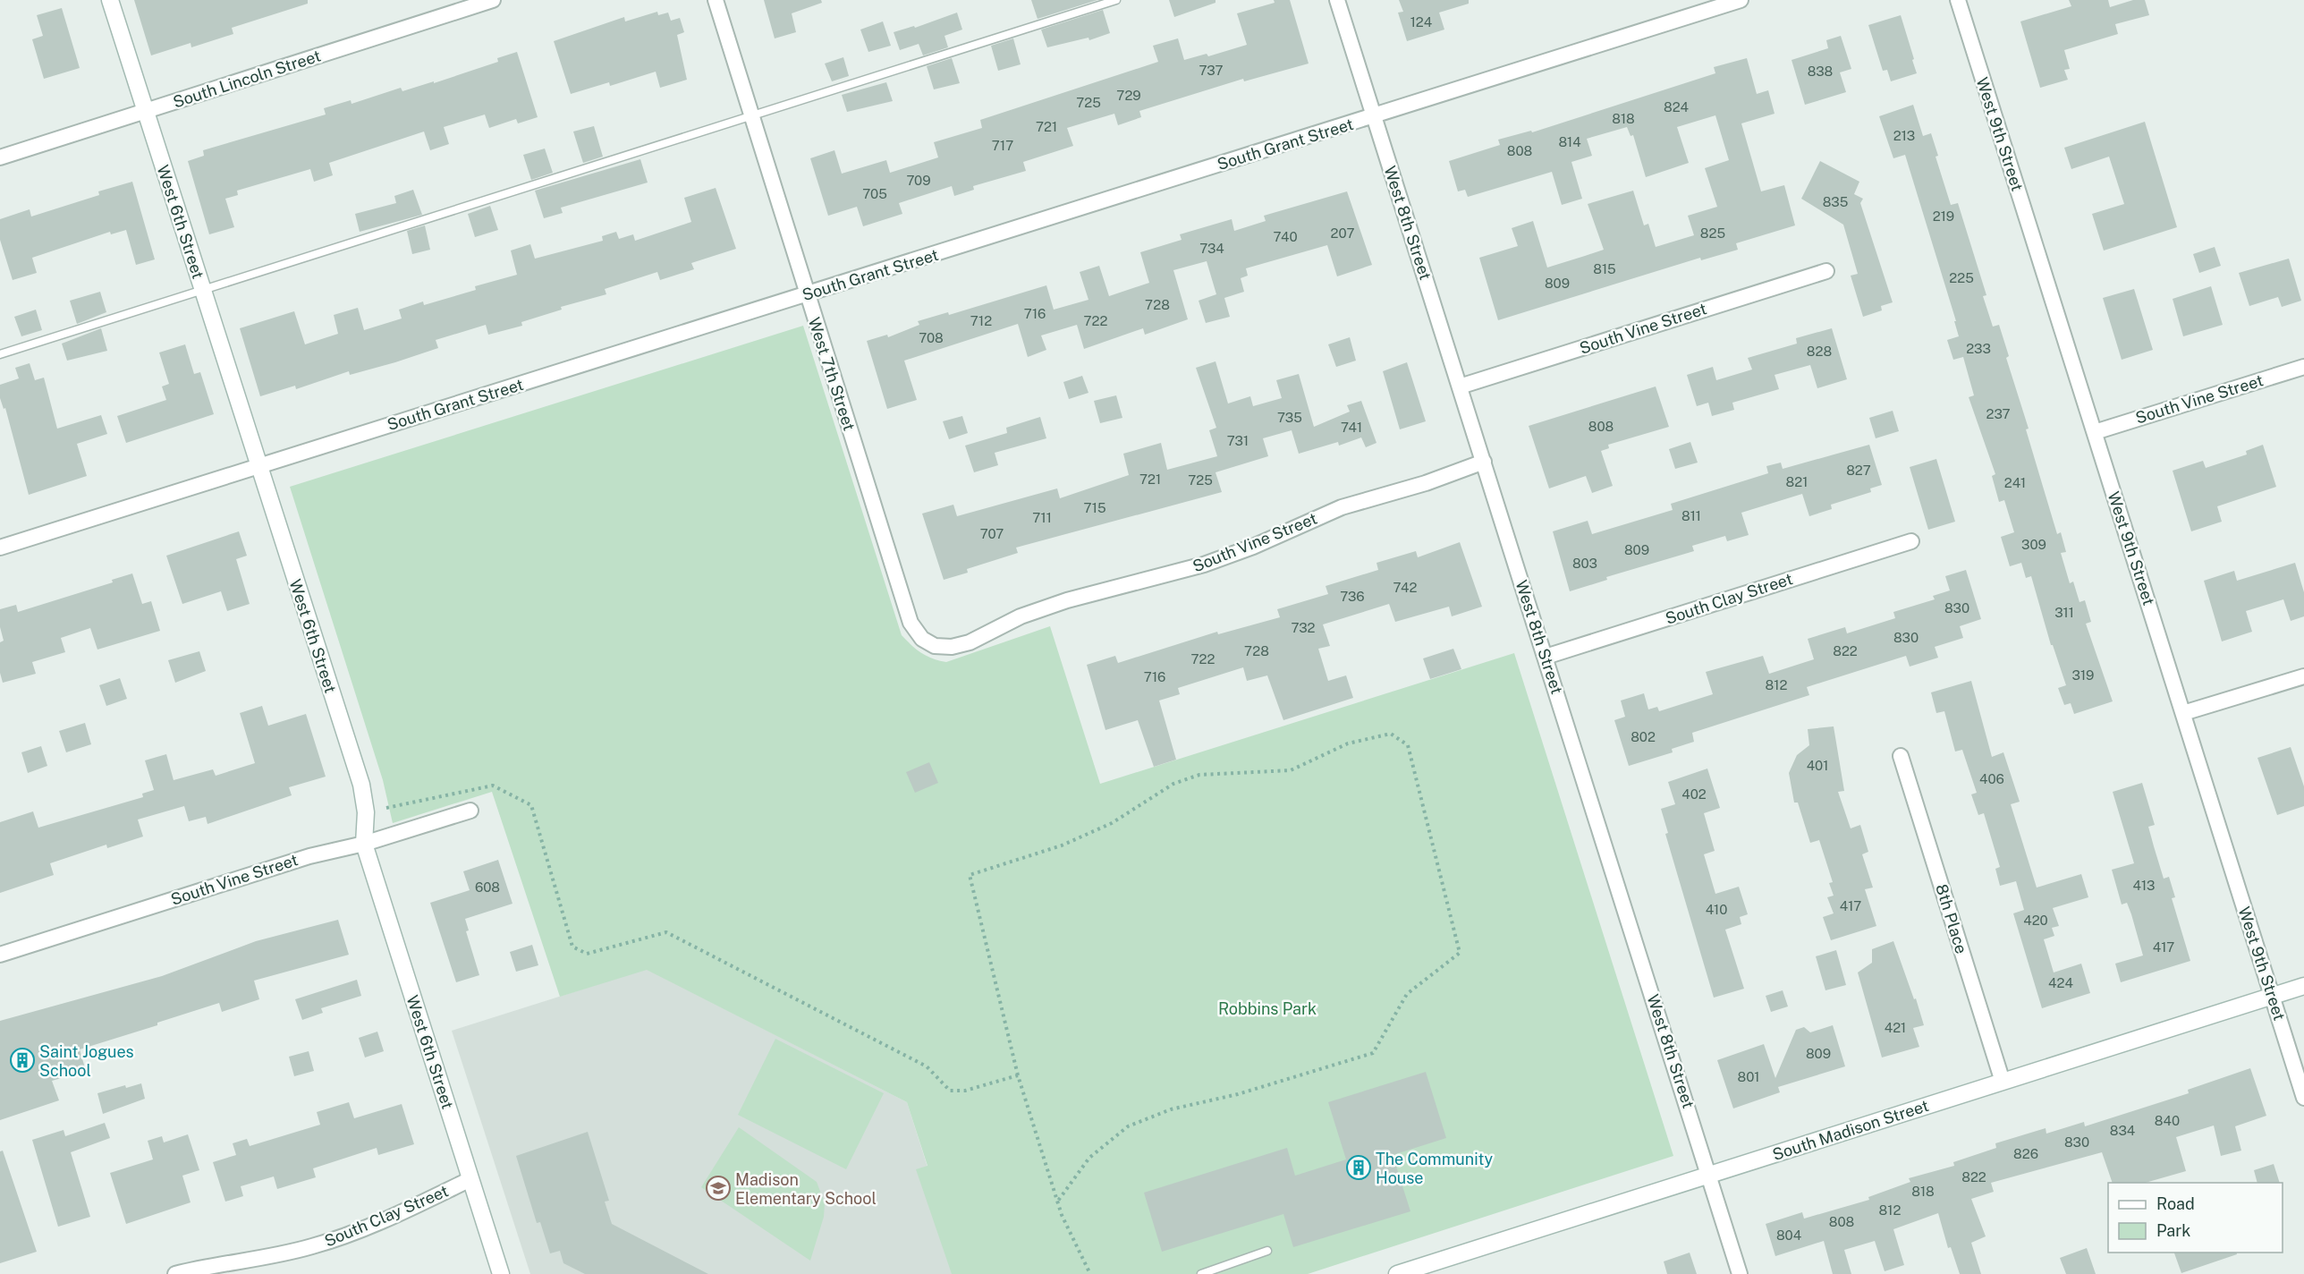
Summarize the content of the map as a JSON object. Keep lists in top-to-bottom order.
{
  "streets": {
    "street": [
      "South Lincoln Street",
      "West 9th Street",
      "South Grant Street",
      "West 6th Street",
      "West 8th Street",
      "South Vine Street",
      "West 7th Street",
      "South Clay Street",
      "8th Place",
      "South Madison Street"
    ]
  },
  "crossings": [
    ["South Lincoln Street", "West 6th Street"],
    ["West 9th Street", "South Vine Street"],
    ["West 9th Street", "South Madison Street"],
    ["South Grant Street", "West 6th Street"],
    ["South Grant Street", "West 8th Street"],
    ["South Grant Street", "West 7th Street"],
    ["West 6th Street", "South Vine Street"],
    ["West 6th Street", "South Clay Street"],
    ["West 8th Street", "South Vine Street"],
    ["West 8th Street", "South Clay Street"],
    ["West 8th Street", "South Madison Street"],
    ["South Vine Street", "West 7th Street"],
    ["8th Place", "South Madison Street"]
  ],
  "parks": ["Robbins Park"],
  "places": {
    "building": ["Saint Jogues School", "The Community House"],
    "school or university": ["Madison Elementary School"]
  },
  "house_numbers": [
    "124",
    "737",
    "838",
    "729",
    "725",
    "824",
    "818",
    "721",
    "213",
    "814",
    "717",
    "808",
    "709",
    "705",
    "835",
    "219",
    "207",
    "825",
    "740",
    "734",
    "815",
    "225",
    "809",
    "728",
    "716",
    "712",
    "722",
    "708",
    "233",
    "828",
    "237",
    "735",
    "808",
    "741",
    "731",
    "827",
    "721",
    "725",
    "821",
    "241",
    "715",
    "811",
    "711",
    "707",
    "309",
    "809",
    "803",
    "742",
    "736",
    "830",
    "311",
    "732",
    "830",
    "728",
    "822",
    "722",
    "319",
    "716",
    "812",
    "802",
    "401",
    "406",
    "402",
    "413",
    "608",
    "417",
    "410",
    "420",
    "417",
    "424",
    "421",
    "809",
    "801",
    "840",
    "834",
    "830",
    "826",
    "822",
    "818",
    "812",
    "808",
    "804"
  ],
  "legend": ["Road", "Park"]
}
